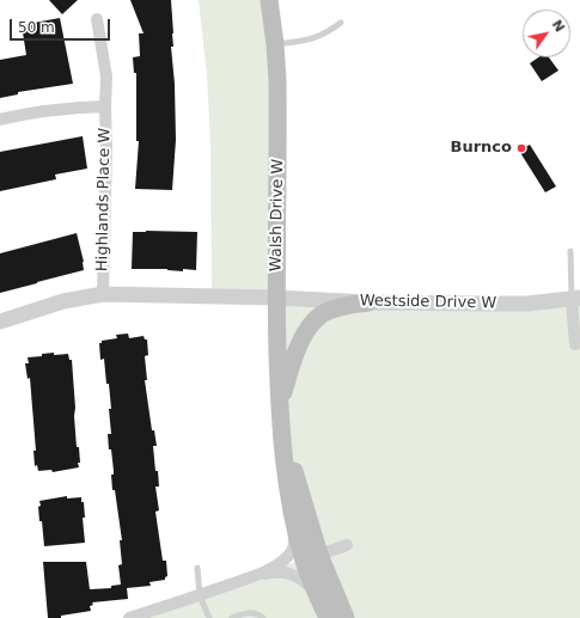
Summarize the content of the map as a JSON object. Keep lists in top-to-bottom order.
{
  "streets": {
    "main road": ["Walsh Drive W"],
    "street": ["Highlands Place W", "Westside Drive W"]
  },
  "crossings": [
    ["Highlands Place W", "Westside Drive W"],
    ["Walsh Drive W", "Westside Drive W"]
  ],
  "places": ["Burnco"],
  "scale_bar": "50 m",
  "north": "top right"
}
